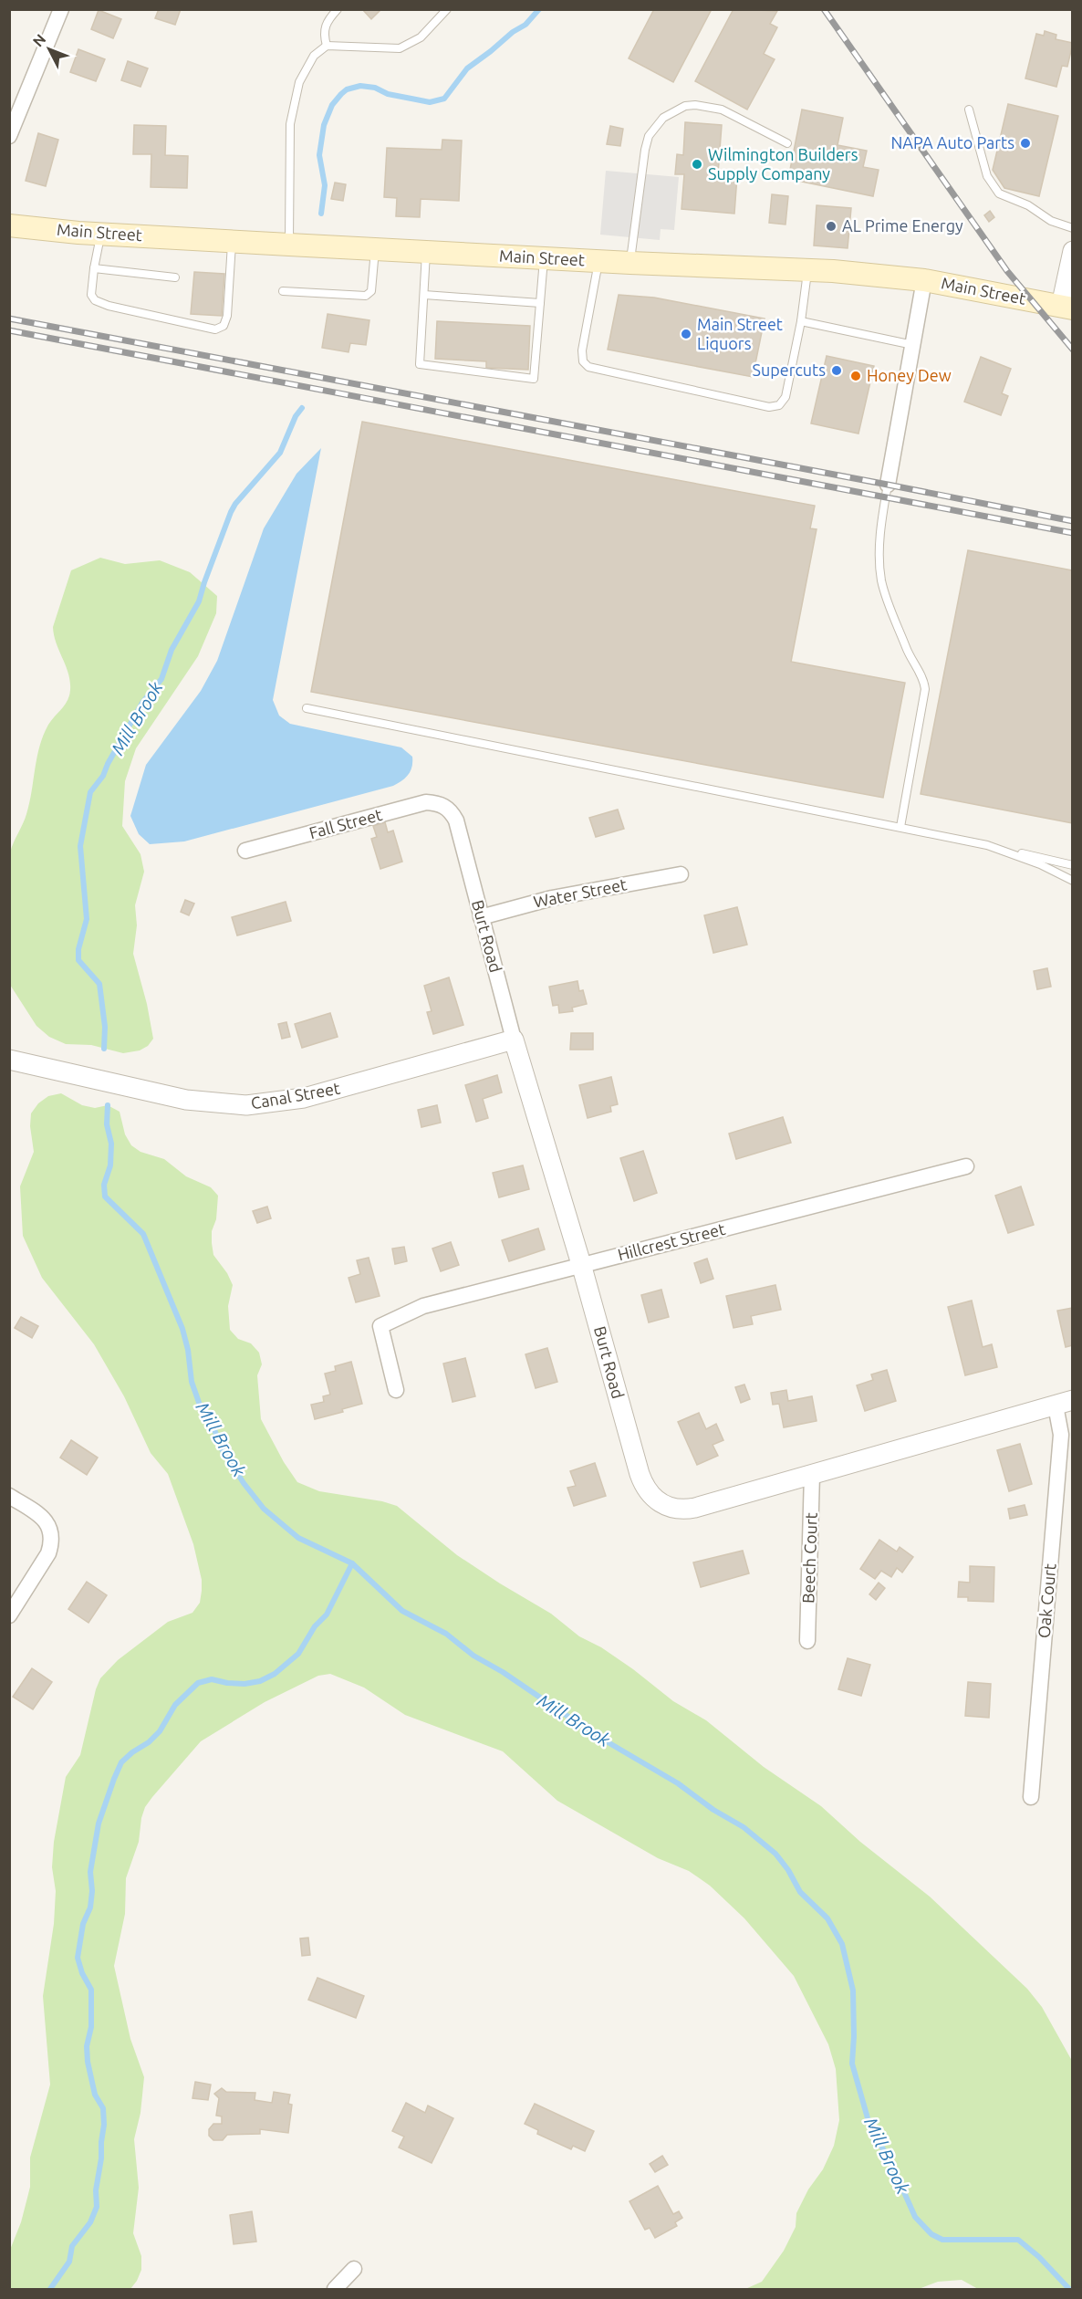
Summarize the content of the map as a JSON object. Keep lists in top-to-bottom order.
{
  "streets": {
    "main road": ["Main Street"],
    "street": [
      "Fall Street",
      "Water Street",
      "Burt Road",
      "Canal Street",
      "Hillcrest Street",
      "Beech Court",
      "Oak Court"
    ]
  },
  "crossings": [
    ["Fall Street", "Burt Road"],
    ["Water Street", "Burt Road"],
    ["Burt Road", "Canal Street"],
    ["Burt Road", "Hillcrest Street"],
    ["Burt Road", "Beech Court"],
    ["Burt Road", "Oak Court"]
  ],
  "water": ["Mill Brook"],
  "places": [
    "NAPA Auto Parts",
    "Wilmington Builders Supply Company",
    "AL Prime Energy",
    "Main Street Liquors",
    "Supercuts",
    "Honey Dew"
  ],
  "north": "top left"
}
